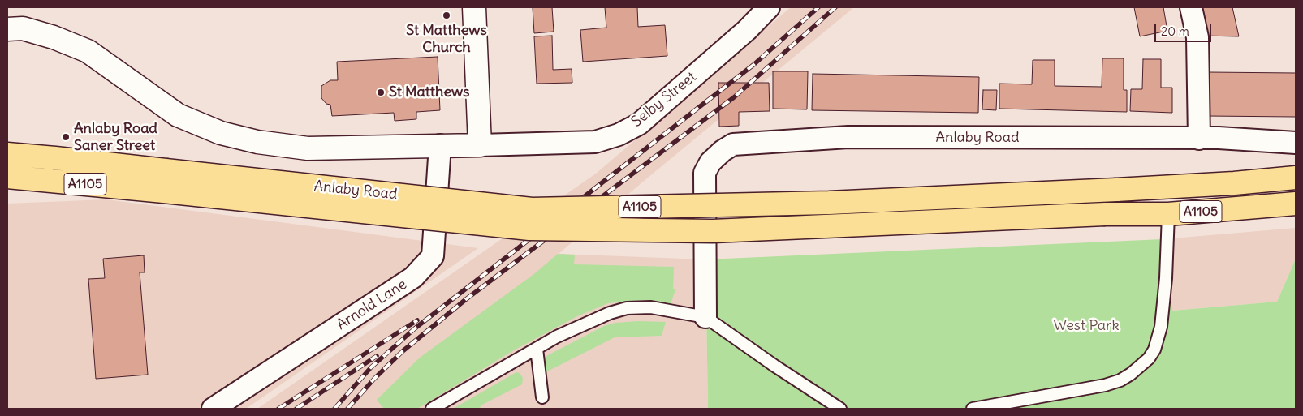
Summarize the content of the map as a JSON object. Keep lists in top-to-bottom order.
{
  "streets": {
    "main road": ["Anlaby Road", "A1105"],
    "street": ["Selby Street", "Arnold Lane"]
  },
  "crossings": [
    ["Selby Street", "Arnold Lane"]
  ],
  "parks": ["West Park"],
  "places": ["St Matthews Church", "St Matthews", "Anlaby Road Saner Street"],
  "scale_bar": "20 m"
}
